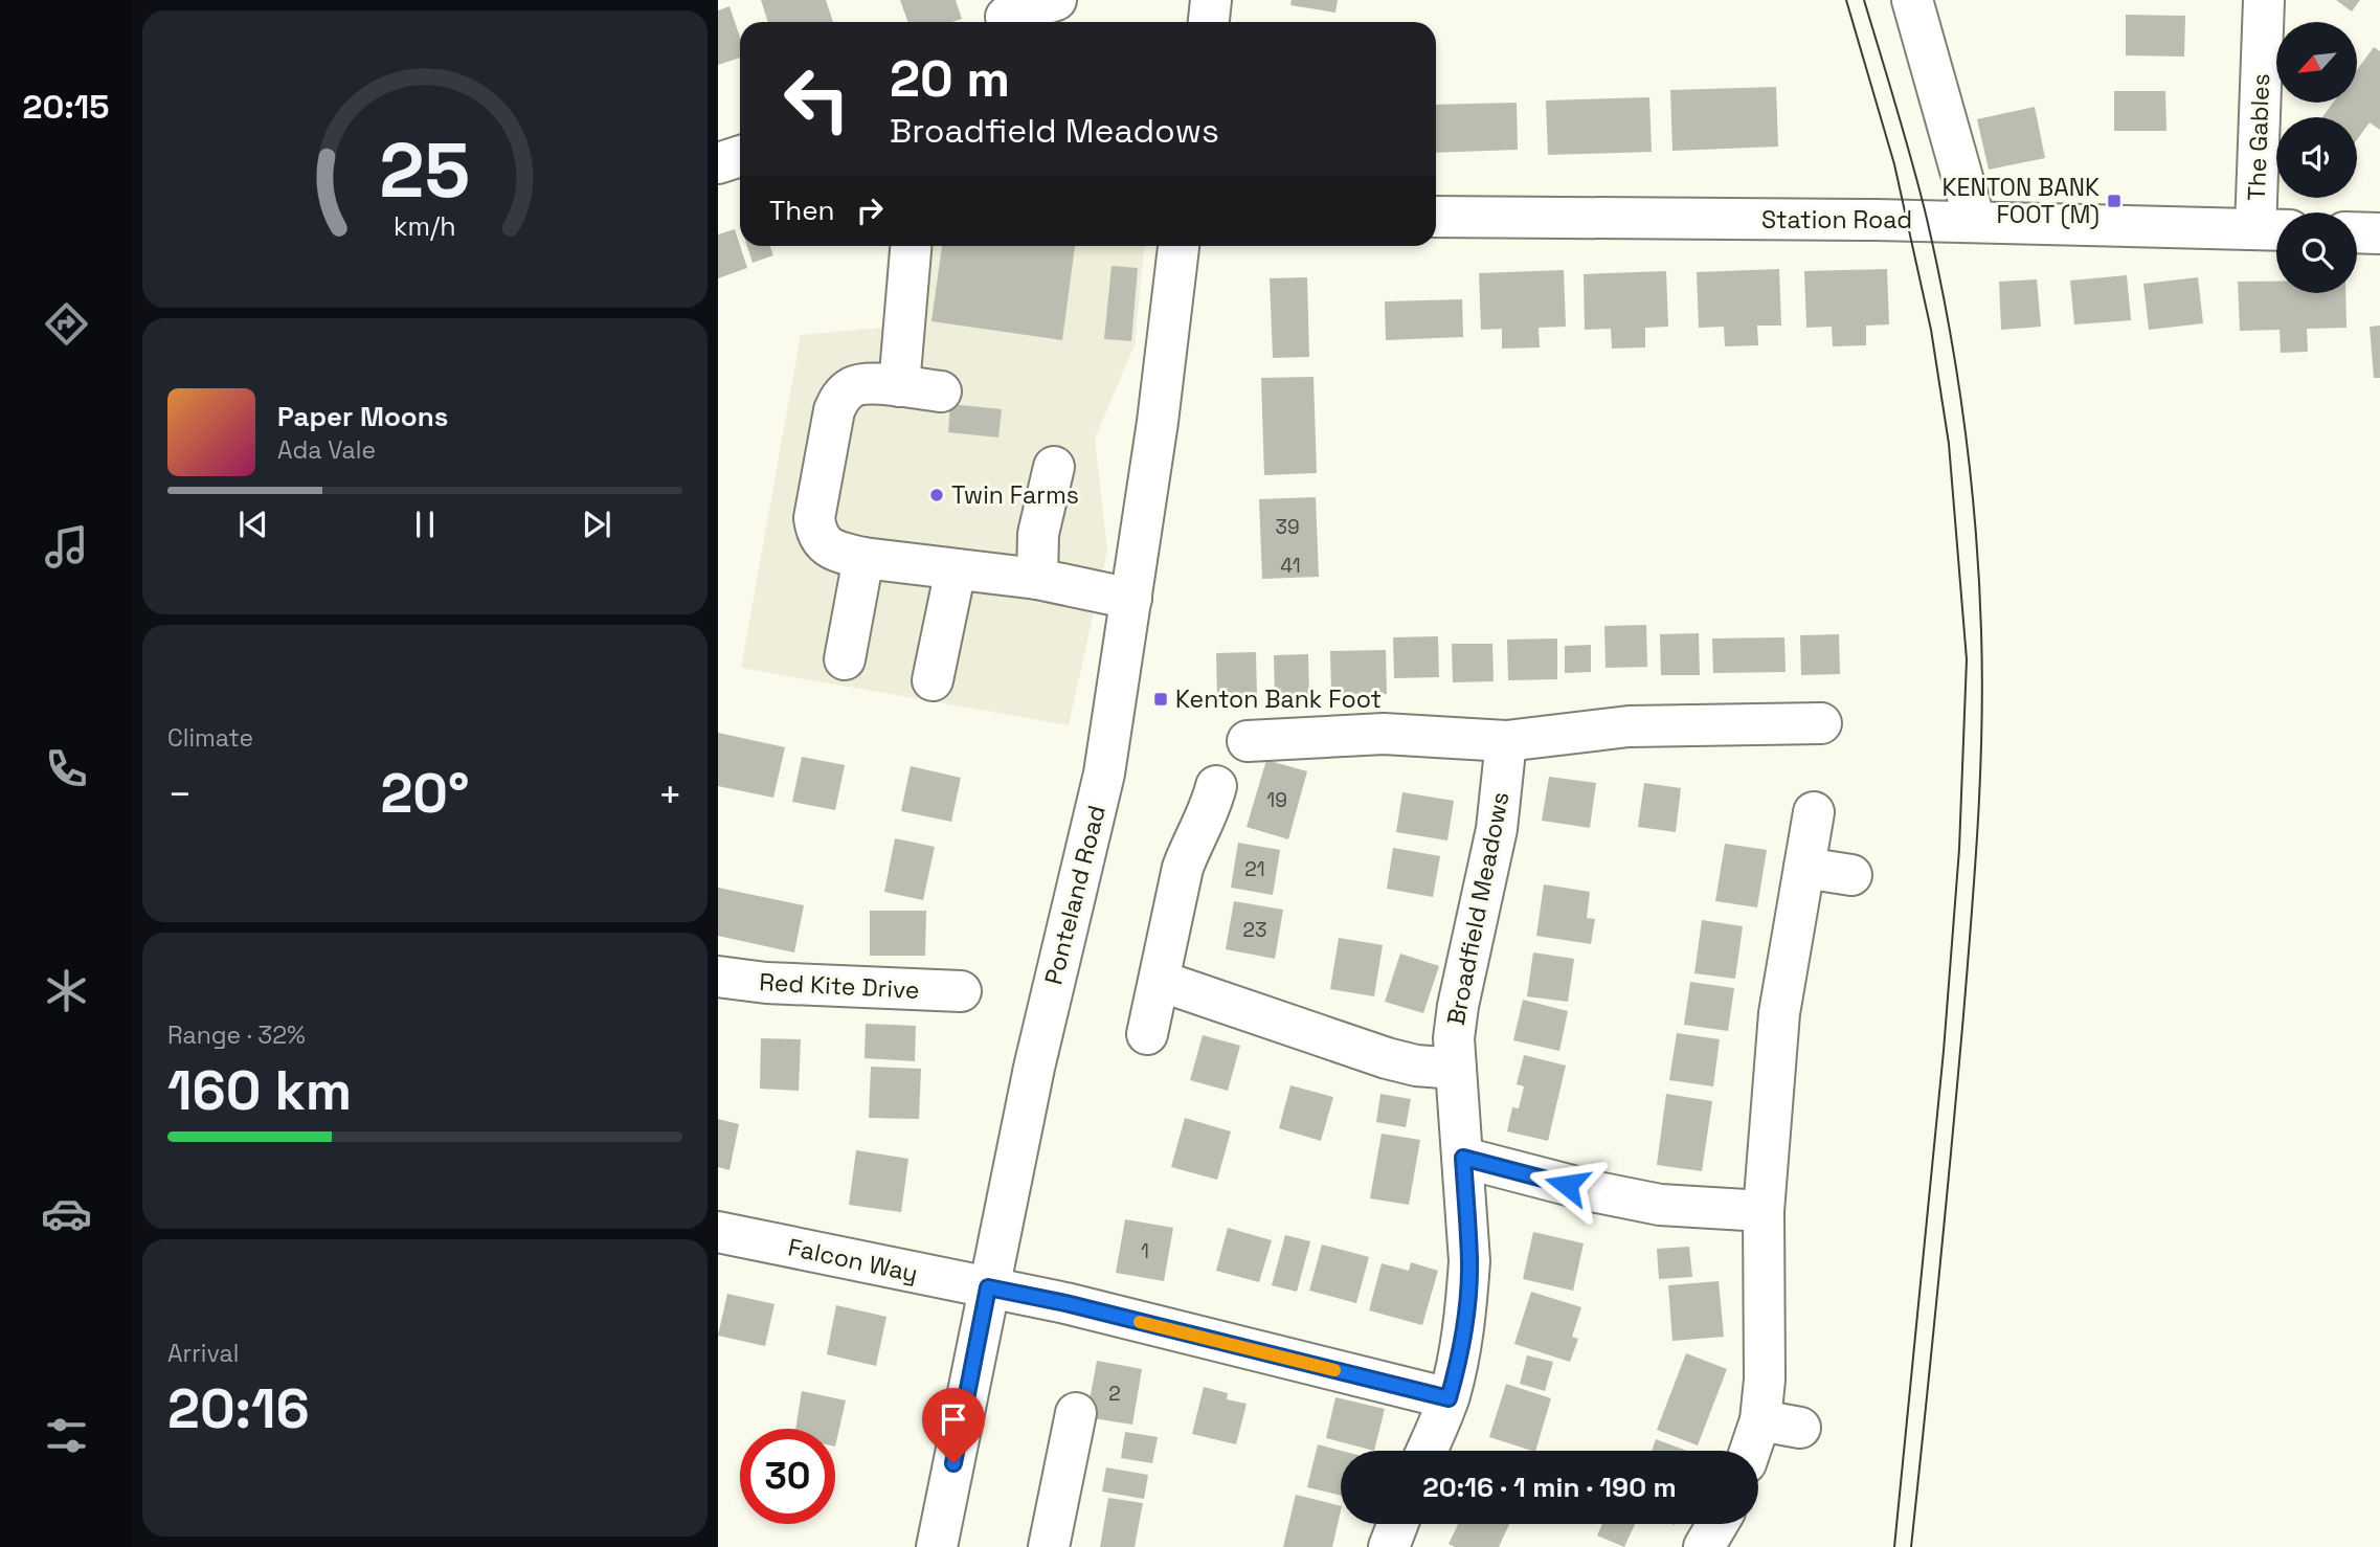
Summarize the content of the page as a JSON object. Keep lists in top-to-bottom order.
{
  "streets": {
    "street": [
      "The Gables",
      "Station Road",
      "Ponteland Road",
      "Broadfield Meadows",
      "Red Kite Drive",
      "Falcon Way"
    ]
  },
  "crossings": [
    ["The Gables", "Station Road"],
    ["Ponteland Road", "Falcon Way"],
    ["Broadfield Meadows", "Falcon Way"]
  ],
  "places": {
    "transit": ["KENTON BANK FOOT (M)", "Kenton Bank Foot"],
    "other": ["Twin Farms"]
  },
  "house_numbers": [
    "39",
    "41",
    "19",
    "21",
    "23",
    "1",
    "2"
  ],
  "north": "bottom left",
  "page": {
    "tabs": "20:15",
    "turn": ["20 m", "Broadfield Meadows"],
    "then": "Then",
    "song": ["Paper Moons", "Ada Vale"],
    "tile": [
      "Climate",
      ["Range · 32%", "160 km"],
      ["Arrival", "20:16"]
    ],
    "heat": ["−", "20°", "+"],
    "limit": "30",
    "trip": "20:16 · 1 min · 190 m",
    "gauge": ["25", "km/h"]
  }
}
